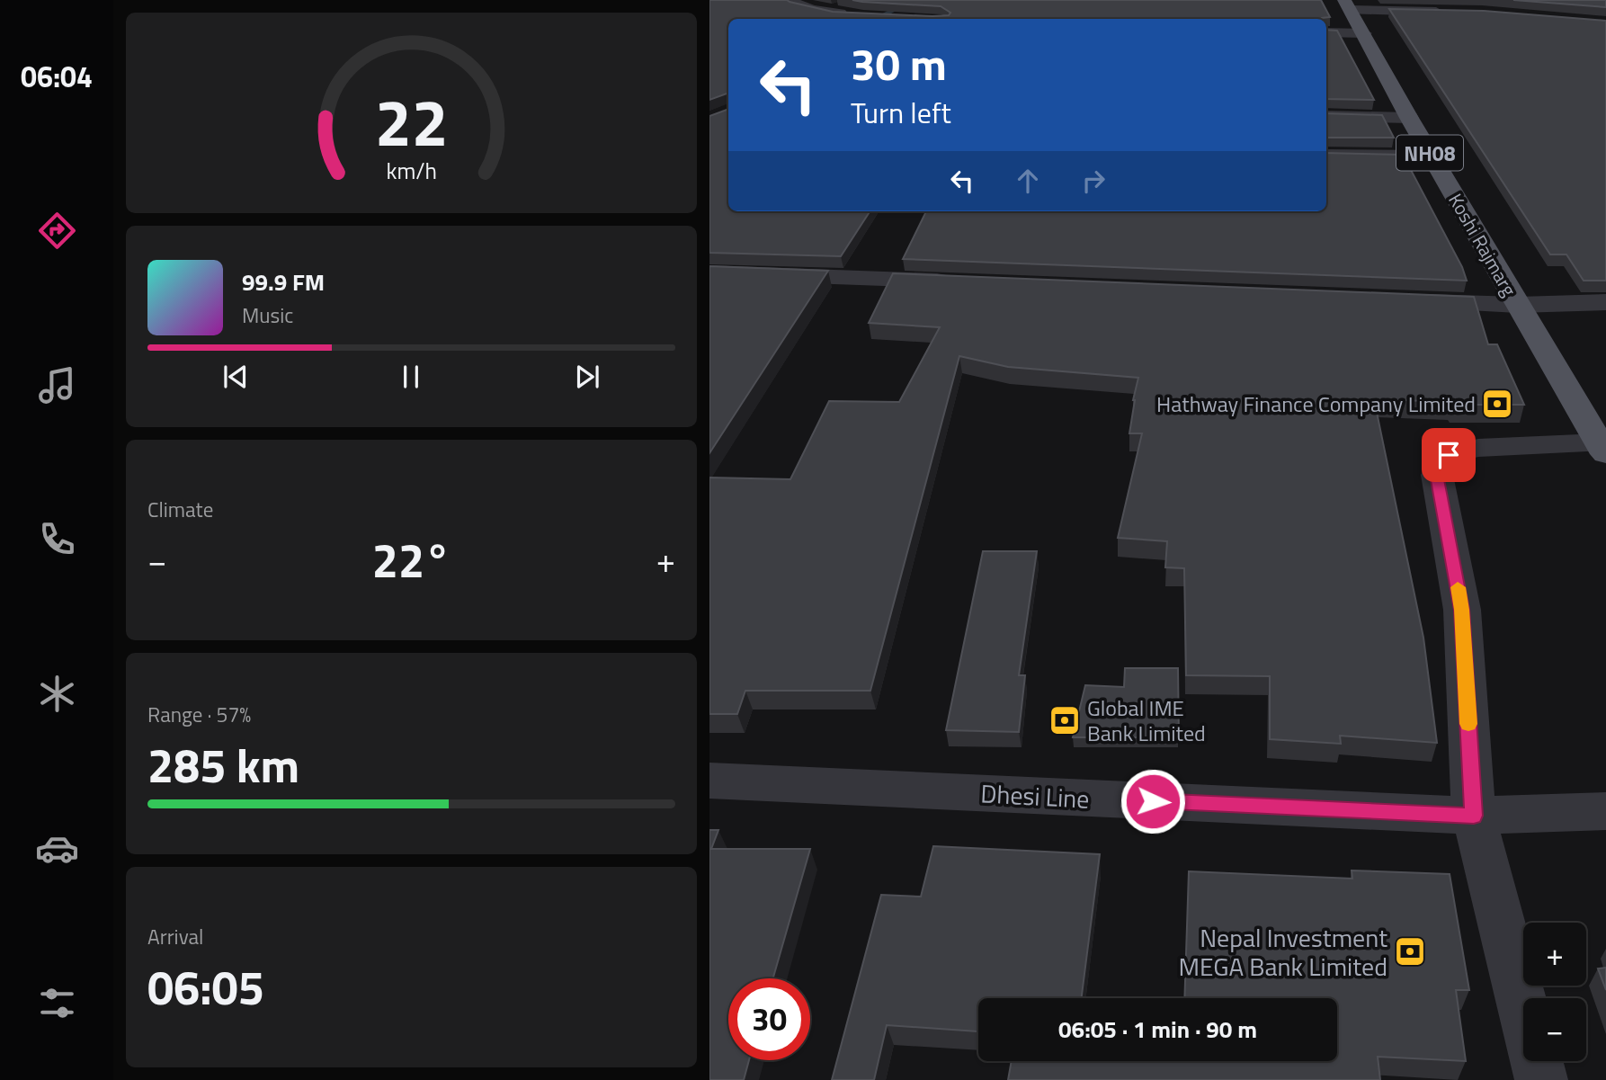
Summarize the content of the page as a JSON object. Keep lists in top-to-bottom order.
{
  "streets": {
    "main road": ["NH08", "Koshi Rajmarg"],
    "street": ["Dhesi Line"]
  },
  "places": {
    "bank": ["Hathway Finance Company Limited", "Global IME Bank Limited", "Nepal Investment MEGA Bank Limited"]
  },
  "page": {
    "tabs": "06:04",
    "turn": ["30 m", "Turn left"],
    "song": ["99.9 FM", "Music"],
    "tile": [
      "Climate",
      ["Range · 57%", "285 km"],
      ["Arrival", "06:05"]
    ],
    "heat": ["−", "22°", "+"],
    "map_buttons": ["+", "−"],
    "limit": "30",
    "trip": "06:05 · 1 min · 90 m",
    "gauge": ["22", "km/h"]
  }
}
